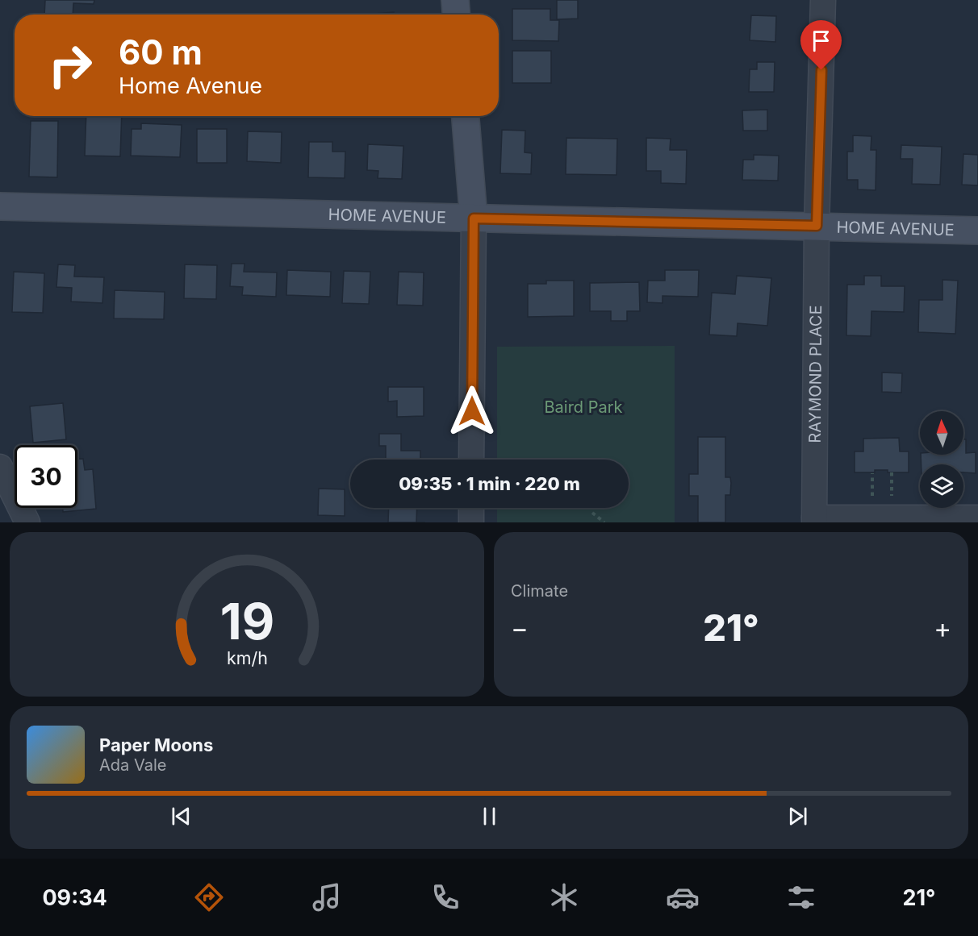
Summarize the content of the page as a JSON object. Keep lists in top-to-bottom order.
{
  "streets": {
    "main road": ["HOME AVENUE"],
    "street": ["RAYMOND PLACE"]
  },
  "crossings": [
    ["HOME AVENUE", "RAYMOND PLACE"]
  ],
  "parks": ["Baird Park"],
  "north": "top",
  "page": {
    "turn": ["60 m", "Home Avenue"],
    "limit": "30",
    "trip": "09:35 · 1 min · 220 m",
    "tile": "Climate",
    "heat": ["−", "21°", "+"],
    "song": ["Paper Moons", "Ada Vale"],
    "tabs": ["09:34", "21°"],
    "gauge": ["19", "km/h"]
  }
}
